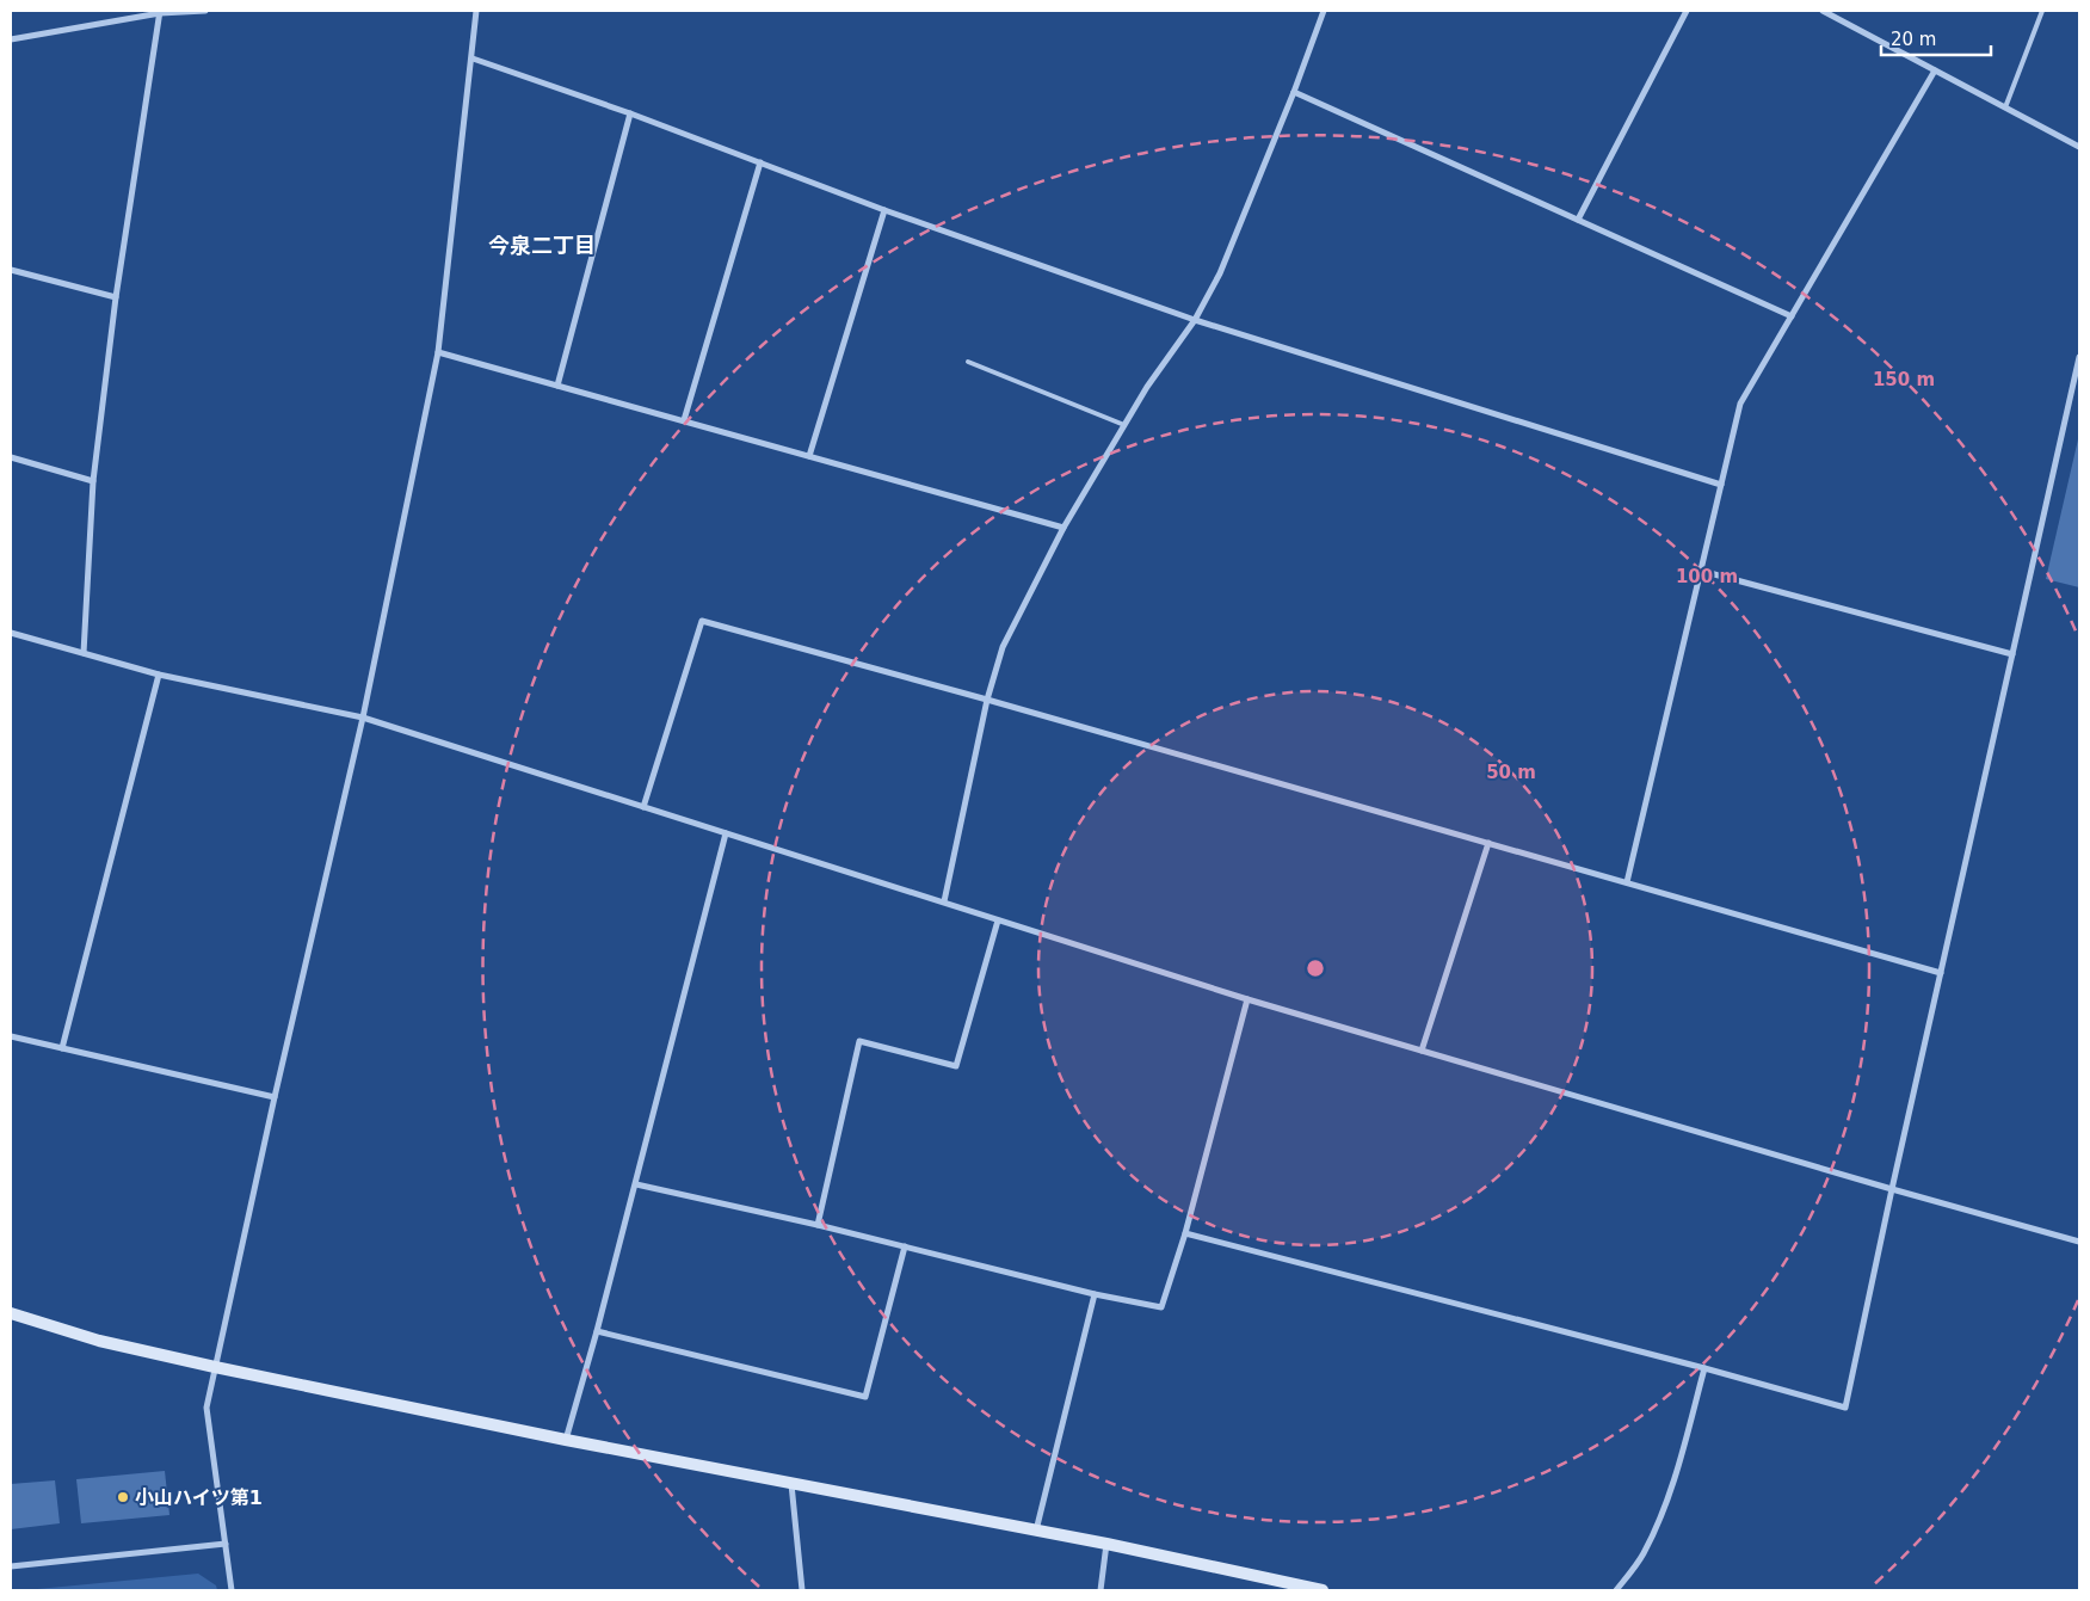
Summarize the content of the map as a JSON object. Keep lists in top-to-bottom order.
{
  "districts": ["今泉二丁目"],
  "places": ["小山ハイツ第1"],
  "scale_bar": "20 m",
  "rings": ["150 m", "100 m", "50 m"]
}
